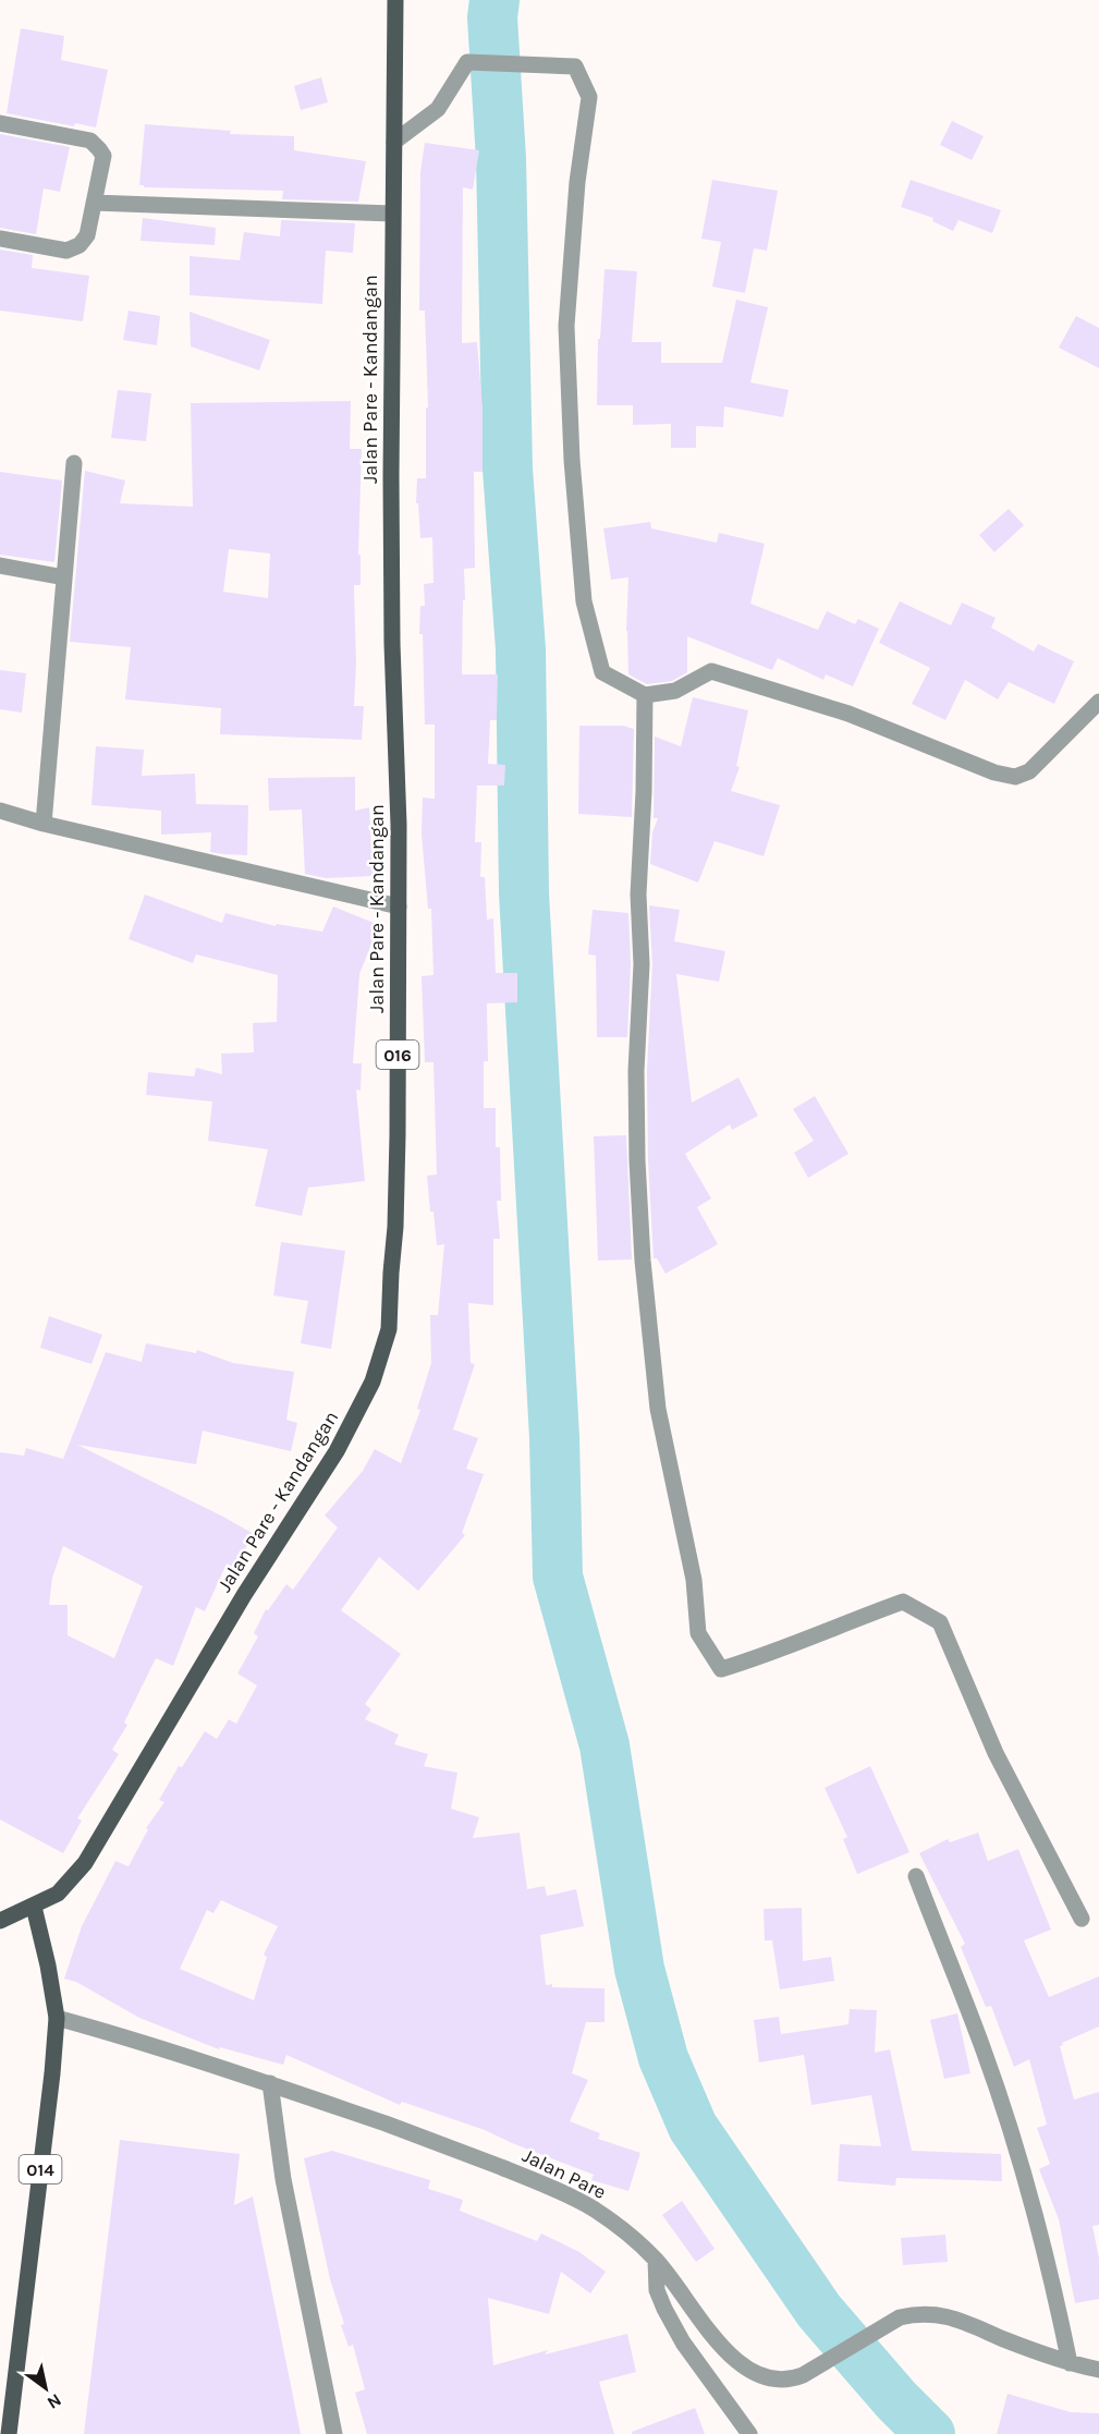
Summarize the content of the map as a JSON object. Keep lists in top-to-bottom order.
{
  "streets": {
    "main road": ["Jalan Pare - Kandangan", "016", "014"],
    "street": ["Jalan Pare"]
  },
  "crossings": [
    ["Jalan Pare - Kandangan", "014"],
    ["014", "Jalan Pare"]
  ],
  "north": "bottom right"
}
